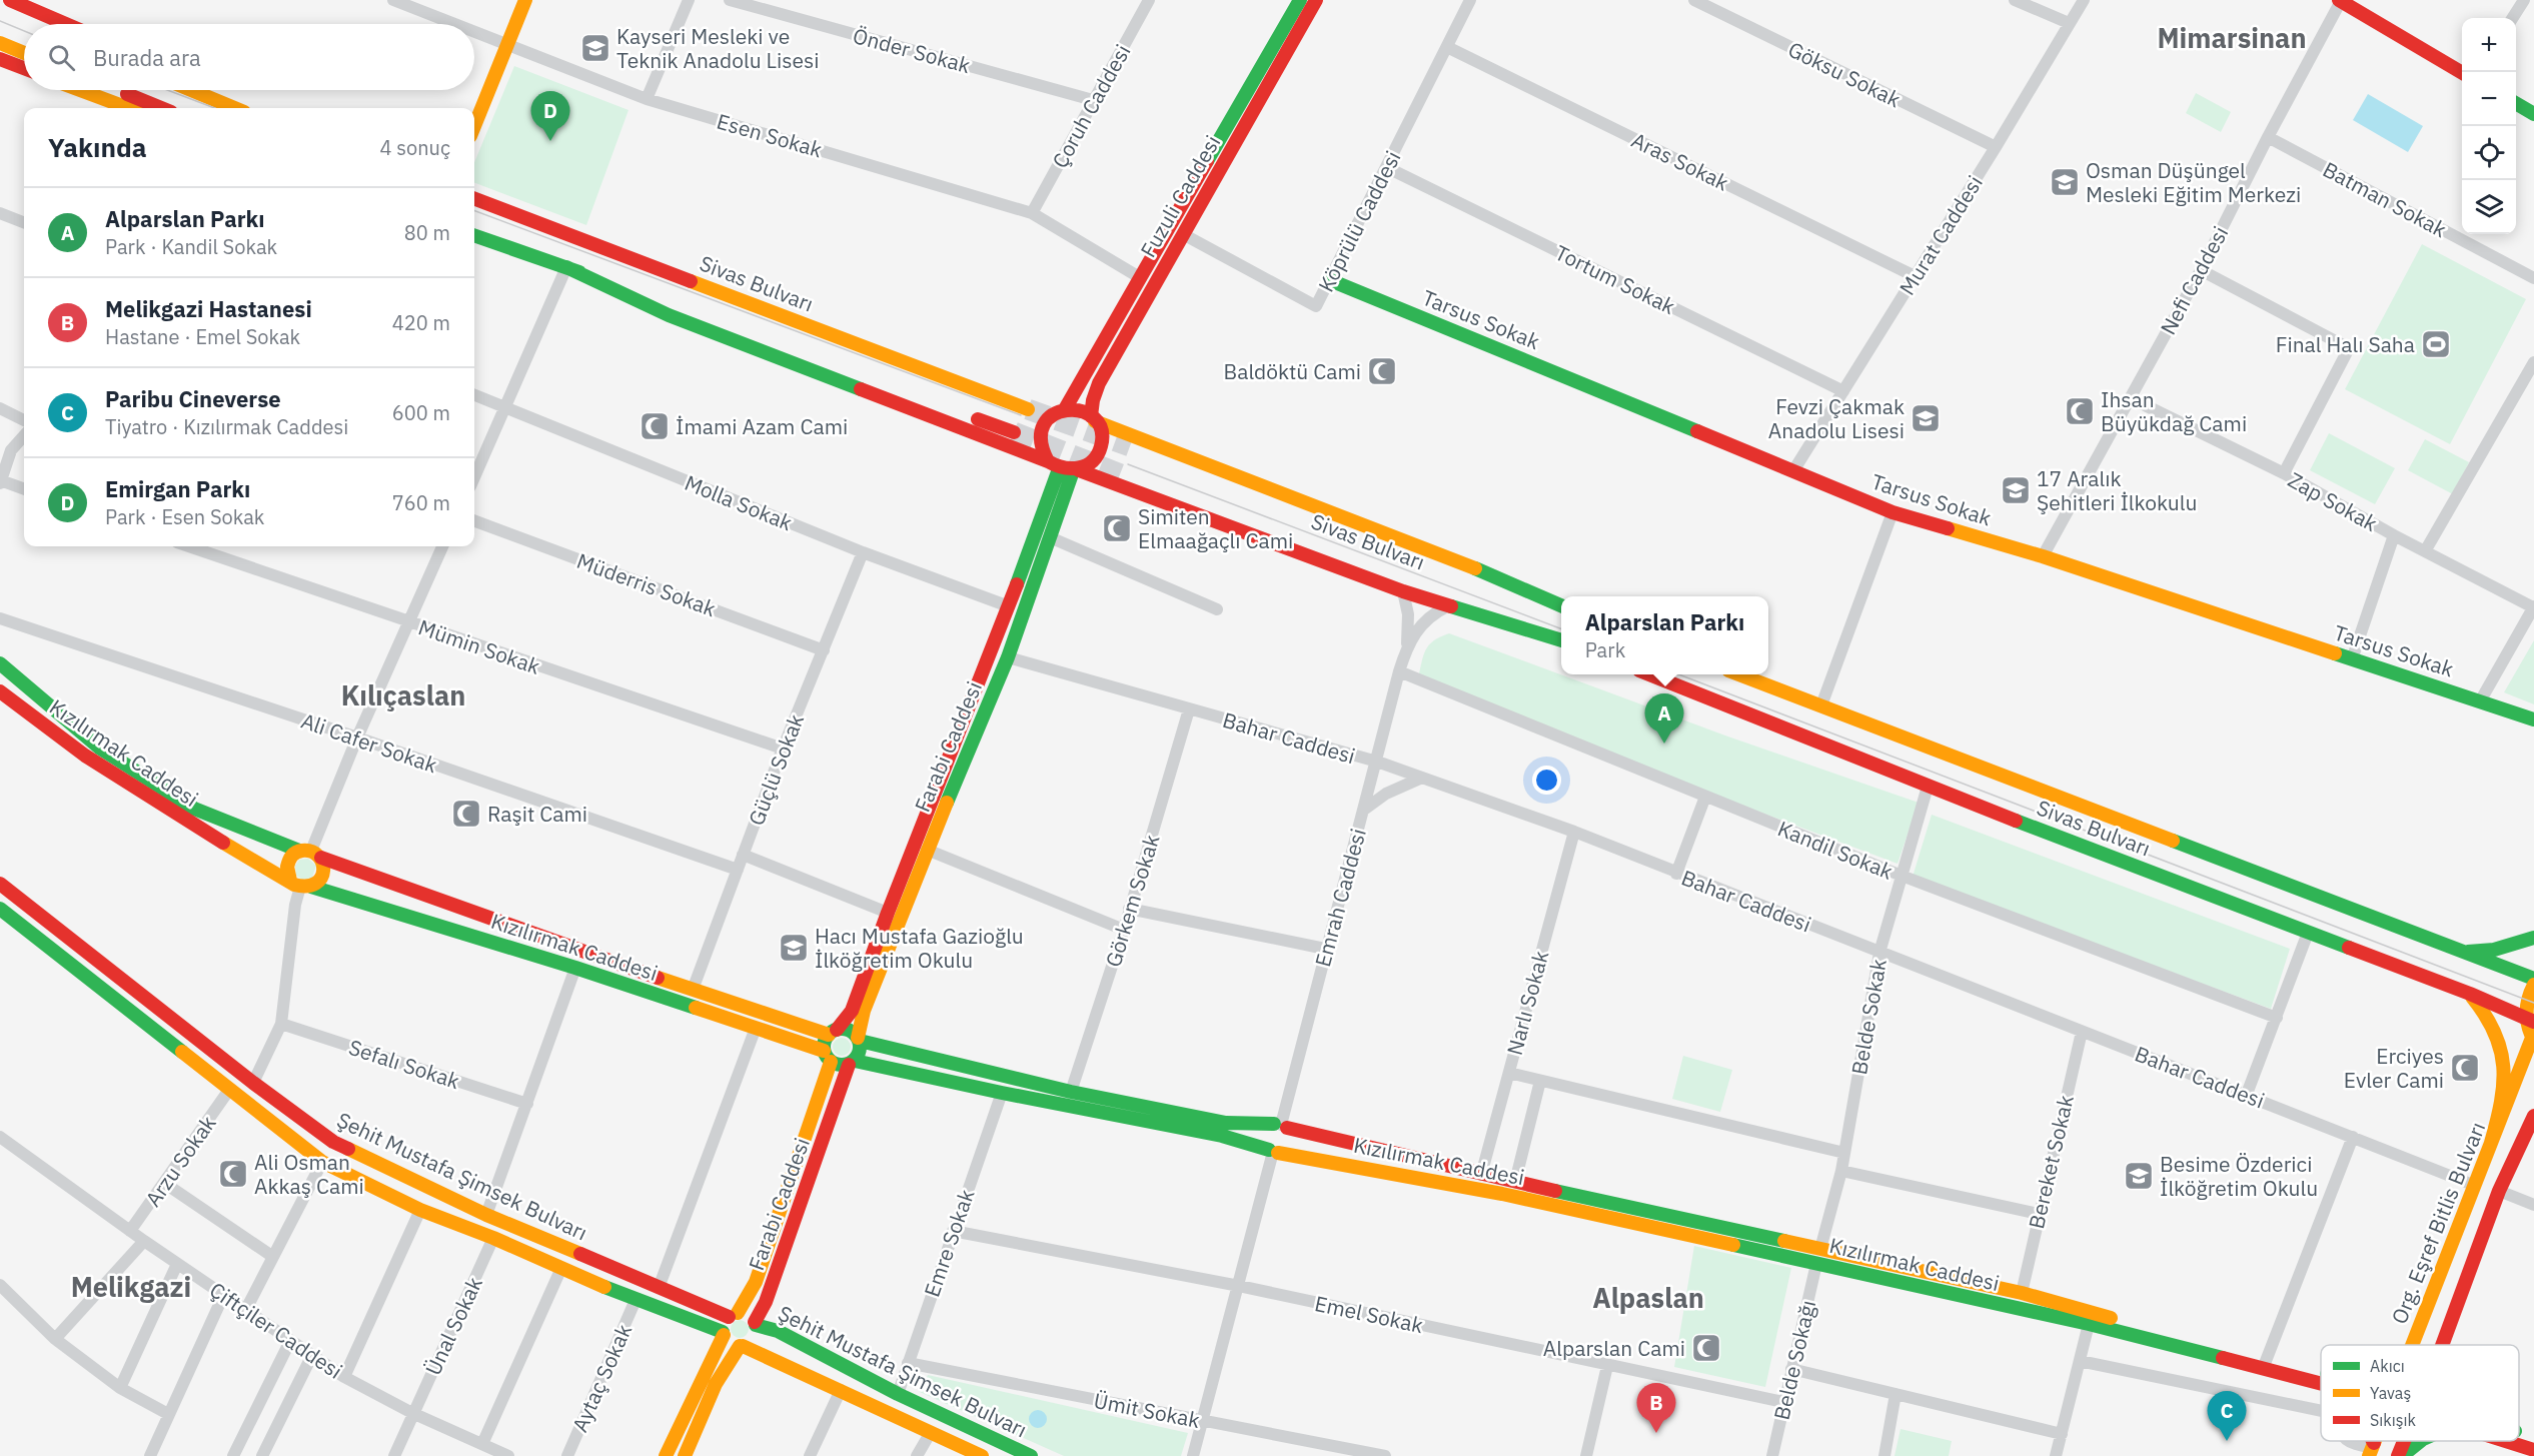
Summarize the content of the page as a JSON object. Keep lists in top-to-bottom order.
{
  "streets": {
    "main road": [
      "Fuzuli Caddesi",
      "Sivas Bulvarı",
      "Tarsus Sokak",
      "Farabi Caddesi",
      "Kızılırmak Caddesi",
      "Şehit Mustafa Şimsek Bulvarı",
      "Org. Eşref Bitlis Bulvarı"
    ],
    "street": [
      "Önder Sokak",
      "Göksu Sokak",
      "Çoruh Caddesi",
      "Esen Sokak",
      "Aras Sokak",
      "Batman Sokak",
      "Köprülü Caddesi",
      "Murat Caddesi",
      "Tortum Sokak",
      "Nefi Caddesi",
      "Zap Sokak",
      "Molla Sokak",
      "Müderris Sokak",
      "Mümin Sokak",
      "Bahar Caddesi",
      "Ali Cafer Sokak",
      "Güçlü Sokak",
      "Kandil Sokak",
      "Emrah Caddesi",
      "Görkem Sokak",
      "Narlı Sokak",
      "Belde Sokak",
      "Sefalı Sokak",
      "Arzu Sokak",
      "Bereket Sokak",
      "Emre Sokak",
      "Emel Sokak",
      "Ünal Sokak",
      "Çiftçiler Caddesi",
      "Belde Sokağı",
      "Aytaç Sokak",
      "Ümit Sokak"
    ]
  },
  "crossings": [
    ["Önder Sokak", "Çoruh Caddesi"],
    ["Göksu Sokak", "Murat Caddesi"],
    ["Çoruh Caddesi", "Esen Sokak"],
    ["Esen Sokak", "Fuzuli Caddesi"],
    ["Aras Sokak", "Köprülü Caddesi"],
    ["Aras Sokak", "Murat Caddesi"],
    ["Fuzuli Caddesi", "Köprülü Caddesi"],
    ["Fuzuli Caddesi", "Farabi Caddesi"],
    ["Batman Sokak", "Nefi Caddesi"],
    ["Köprülü Caddesi", "Tortum Sokak"],
    ["Köprülü Caddesi", "Tarsus Sokak"],
    ["Murat Caddesi", "Tortum Sokak"],
    ["Murat Caddesi", "Tarsus Sokak"],
    ["Nefi Caddesi", "Tarsus Sokak"],
    ["Nefi Caddesi", "Zap Sokak"],
    ["Sivas Bulvarı", "Belde Sokak"],
    ["Molla Sokak", "Farabi Caddesi"],
    ["Molla Sokak", "Güçlü Sokak"],
    ["Müderris Sokak", "Güçlü Sokak"],
    ["Mümin Sokak", "Güçlü Sokak"],
    ["Bahar Caddesi", "Farabi Caddesi"],
    ["Bahar Caddesi", "Emrah Caddesi"],
    ["Bahar Caddesi", "Görkem Sokak"],
    ["Bahar Caddesi", "Narlı Sokak"],
    ["Bahar Caddesi", "Belde Sokak"],
    ["Bahar Caddesi", "Bereket Sokak"],
    ["Bahar Caddesi", "Org. Eşref Bitlis Bulvarı"],
    ["Ali Cafer Sokak", "Güçlü Sokak"],
    ["Farabi Caddesi", "Kızılırmak Caddesi"],
    ["Farabi Caddesi", "Şehit Mustafa Şimsek Bulvarı"],
    ["Kızılırmak Caddesi", "Güçlü Sokak"],
    ["Kızılırmak Caddesi", "Emrah Caddesi"],
    ["Kızılırmak Caddesi", "Görkem Sokak"],
    ["Kızılırmak Caddesi", "Narlı Sokak"],
    ["Kızılırmak Caddesi", "Belde Sokak"],
    ["Kızılırmak Caddesi", "Bereket Sokak"],
    ["Kızılırmak Caddesi", "Emre Sokak"],
    ["Kızılırmak Caddesi", "Belde Sokağı"],
    ["Kandil Sokak", "Emrah Caddesi"],
    ["Kandil Sokak", "Belde Sokak"],
    ["Arzu Sokak", "Şehit Mustafa Şimsek Bulvarı"],
    ["Arzu Sokak", "Çiftçiler Caddesi"],
    ["Şehit Mustafa Şimsek Bulvarı", "Emre Sokak"],
    ["Şehit Mustafa Şimsek Bulvarı", "Ünal Sokak"],
    ["Şehit Mustafa Şimsek Bulvarı", "Aytaç Sokak"],
    ["Emre Sokak", "Emel Sokak"],
    ["Emre Sokak", "Ümit Sokak"],
    ["Emel Sokak", "Belde Sokağı"],
    ["Ünal Sokak", "Çiftçiler Caddesi"]
  ],
  "districts": [
    "Mimarsinan",
    "Kılıçaslan",
    "Melikgazi",
    "Alpaslan"
  ],
  "places": {
    "school or university": [
      "Kayseri Mesleki ve Teknik Anadolu Lisesi",
      "Osman Düşüngel Mesleki Eğitim Merkezi",
      "Fevzi Çakmak Anadolu Lisesi",
      "17 Aralık Şehitleri İlkokulu",
      "Hacı Mustafa Gazioğlu İlköğretim Okulu",
      "Besime Özderici İlköğretim Okulu"
    ],
    "sports": ["Final Halı Saha"],
    "mosque": [
      "Baldöktü Cami",
      "Ihsan Büyükdağ Cami",
      "İmami Azam Cami",
      "Simiten Elmaağaçlı Cami",
      "Raşit Cami",
      "Erciyes Evler Cami",
      "Ali Osman Akkaş Cami",
      "Alparslan Cami"
    ]
  },
  "legend": ["Akıcı", "Yavaş", "Sıkışık"],
  "page": {
    "map_buttons": ["+", "−"],
    "search": "Burada ara",
    "pins": [
      "D",
      "A",
      "B",
      "C"
    ],
    "heading": ["Yakında", "4 sonuç"],
    "list": [
      {
        "mark": "A",
        "name": "Alparslan Parkı",
        "note": "Park · Kandil Sokak",
        "value": "80 m"
      },
      {
        "mark": "B",
        "name": "Melikgazi Hastanesi",
        "note": "Hastane · Emel Sokak",
        "value": "420 m"
      },
      {
        "mark": "C",
        "name": "Paribu Cineverse",
        "note": "Tiyatro · Kızılırmak Caddesi",
        "value": "600 m"
      },
      {
        "mark": "D",
        "name": "Emirgan Parkı",
        "note": "Park · Esen Sokak",
        "value": "760 m"
      }
    ],
    "popup": ["Alparslan Parkı", "Park"]
  }
}
